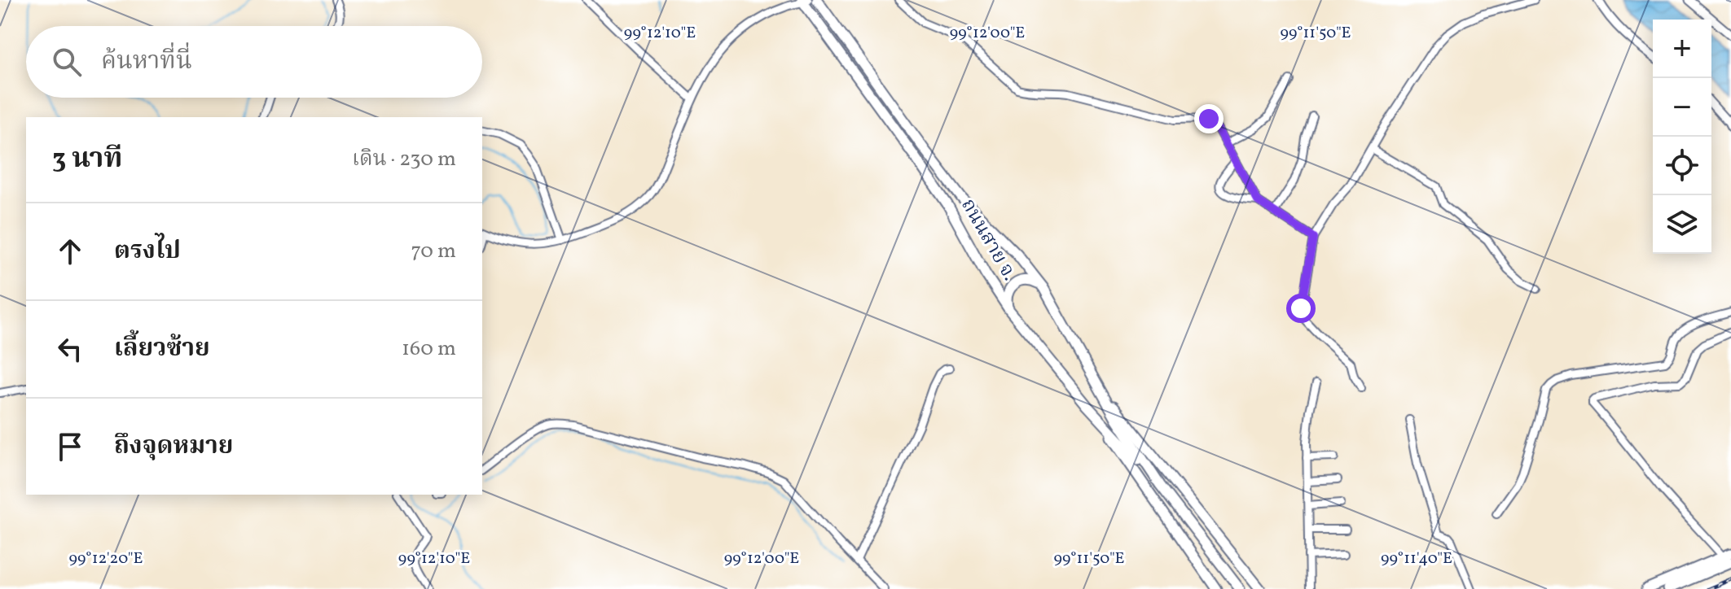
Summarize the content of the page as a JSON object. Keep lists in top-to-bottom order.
{
  "streets": {
    "main road": ["ถนนสาย จ."]
  },
  "page": {
    "map_buttons": ["+", "−"],
    "search": "ค้นหาที่นี่",
    "heading": ["3 นาที", "เดิน · 230 m"],
    "list": [
      ["ตรงไป", "70 m"],
      ["เลี้ยวซ้าย", "160 m"],
      "ถึงจุดหมาย"
    ]
  },
  "coordinates": [
    "99°12'10\"E",
    "99°12'00\"E",
    "99°11'50\"E",
    "99°12'20\"E",
    "99°11'40\"E"
  ]
}
